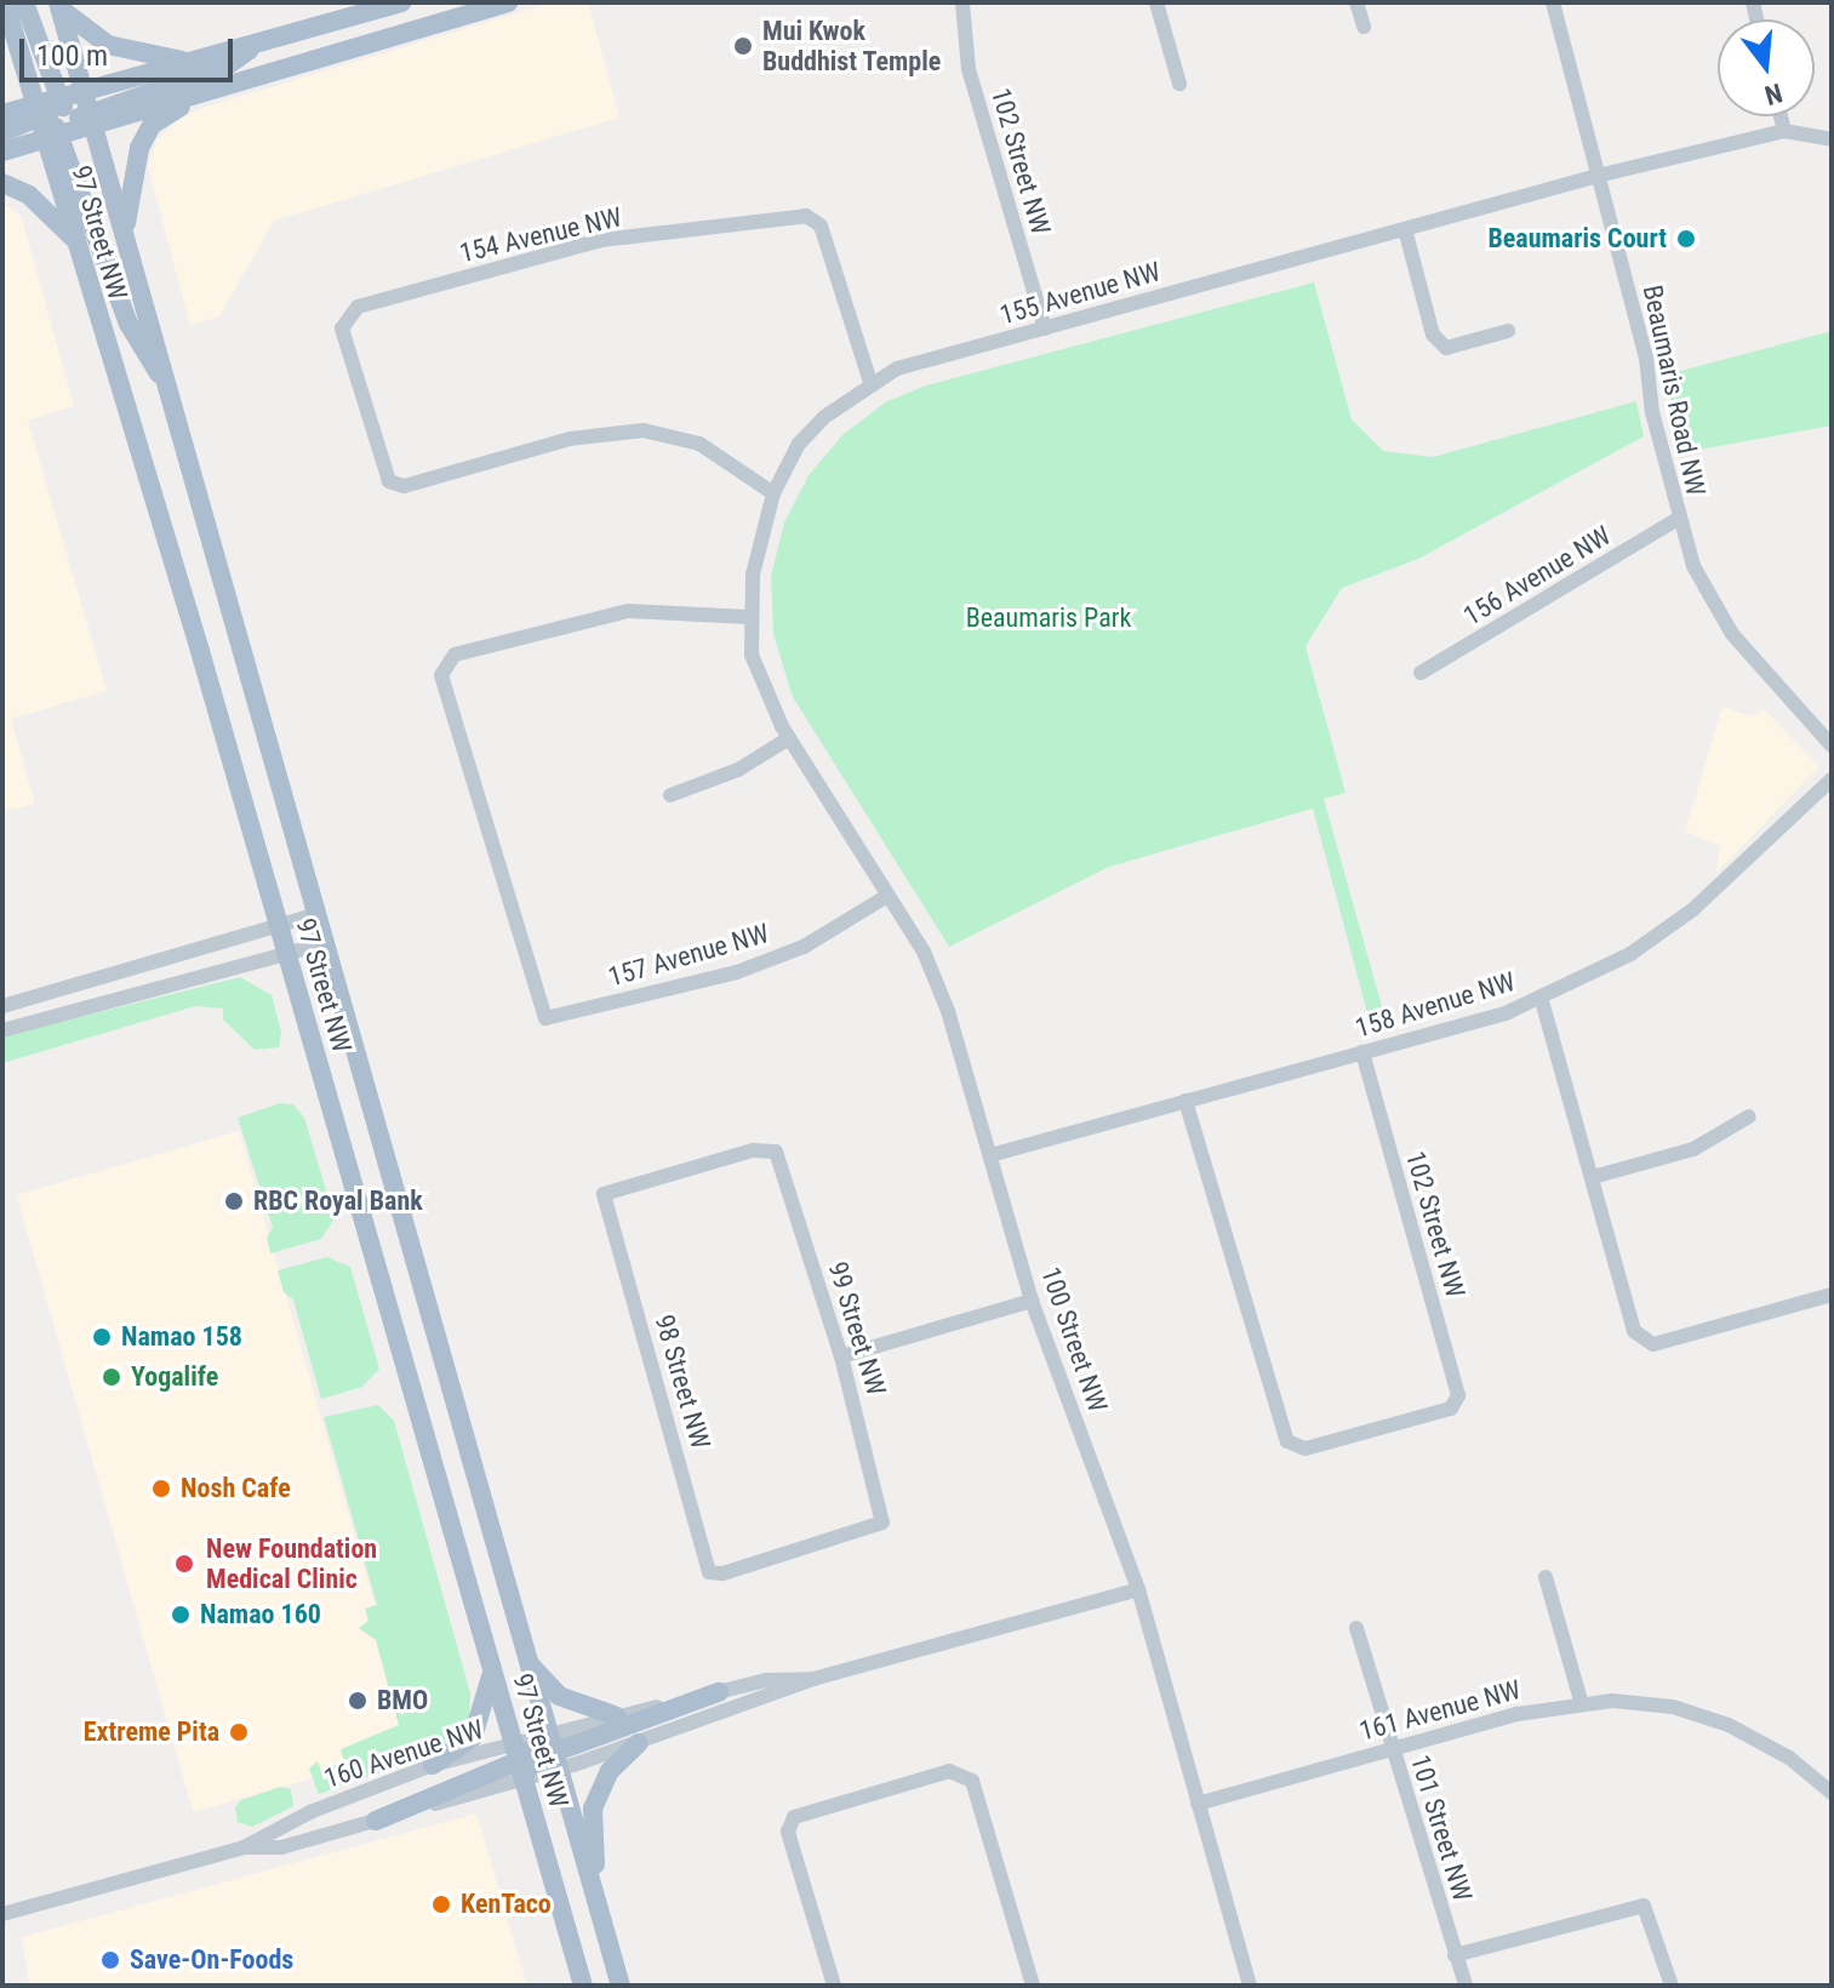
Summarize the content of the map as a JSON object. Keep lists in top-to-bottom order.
{
  "streets": {
    "main road": ["97 Street NW"],
    "street": [
      "102 Street NW",
      "154 Avenue NW",
      "155 Avenue NW",
      "Beaumaris Road NW",
      "156 Avenue NW",
      "157 Avenue NW",
      "158 Avenue NW",
      "99 Street NW",
      "100 Street NW",
      "98 Street NW",
      "161 Avenue NW",
      "160 Avenue NW",
      "101 Street NW"
    ]
  },
  "crossings": [
    ["102 Street NW", "155 Avenue NW"],
    ["102 Street NW", "158 Avenue NW"],
    ["97 Street NW", "160 Avenue NW"],
    ["154 Avenue NW", "155 Avenue NW"],
    ["154 Avenue NW", "100 Street NW"],
    ["155 Avenue NW", "Beaumaris Road NW"],
    ["155 Avenue NW", "100 Street NW"],
    ["Beaumaris Road NW", "156 Avenue NW"],
    ["157 Avenue NW", "100 Street NW"],
    ["158 Avenue NW", "100 Street NW"],
    ["99 Street NW", "98 Street NW"],
    ["100 Street NW", "161 Avenue NW"],
    ["100 Street NW", "160 Avenue NW"],
    ["161 Avenue NW", "101 Street NW"]
  ],
  "parks": ["Beaumaris Park"],
  "places": [
    "Mui Kwok Buddhist Temple",
    "Beaumaris Court",
    "RBC Royal Bank",
    "Namao 158",
    "Yogalife",
    "Nosh Cafe",
    "New Foundation Medical Clinic",
    "Namao 160",
    "BMO",
    "Extreme Pita",
    "KenTaco",
    "Save-On-Foods"
  ],
  "scale_bar": "100 m",
  "north": "bottom"
}
